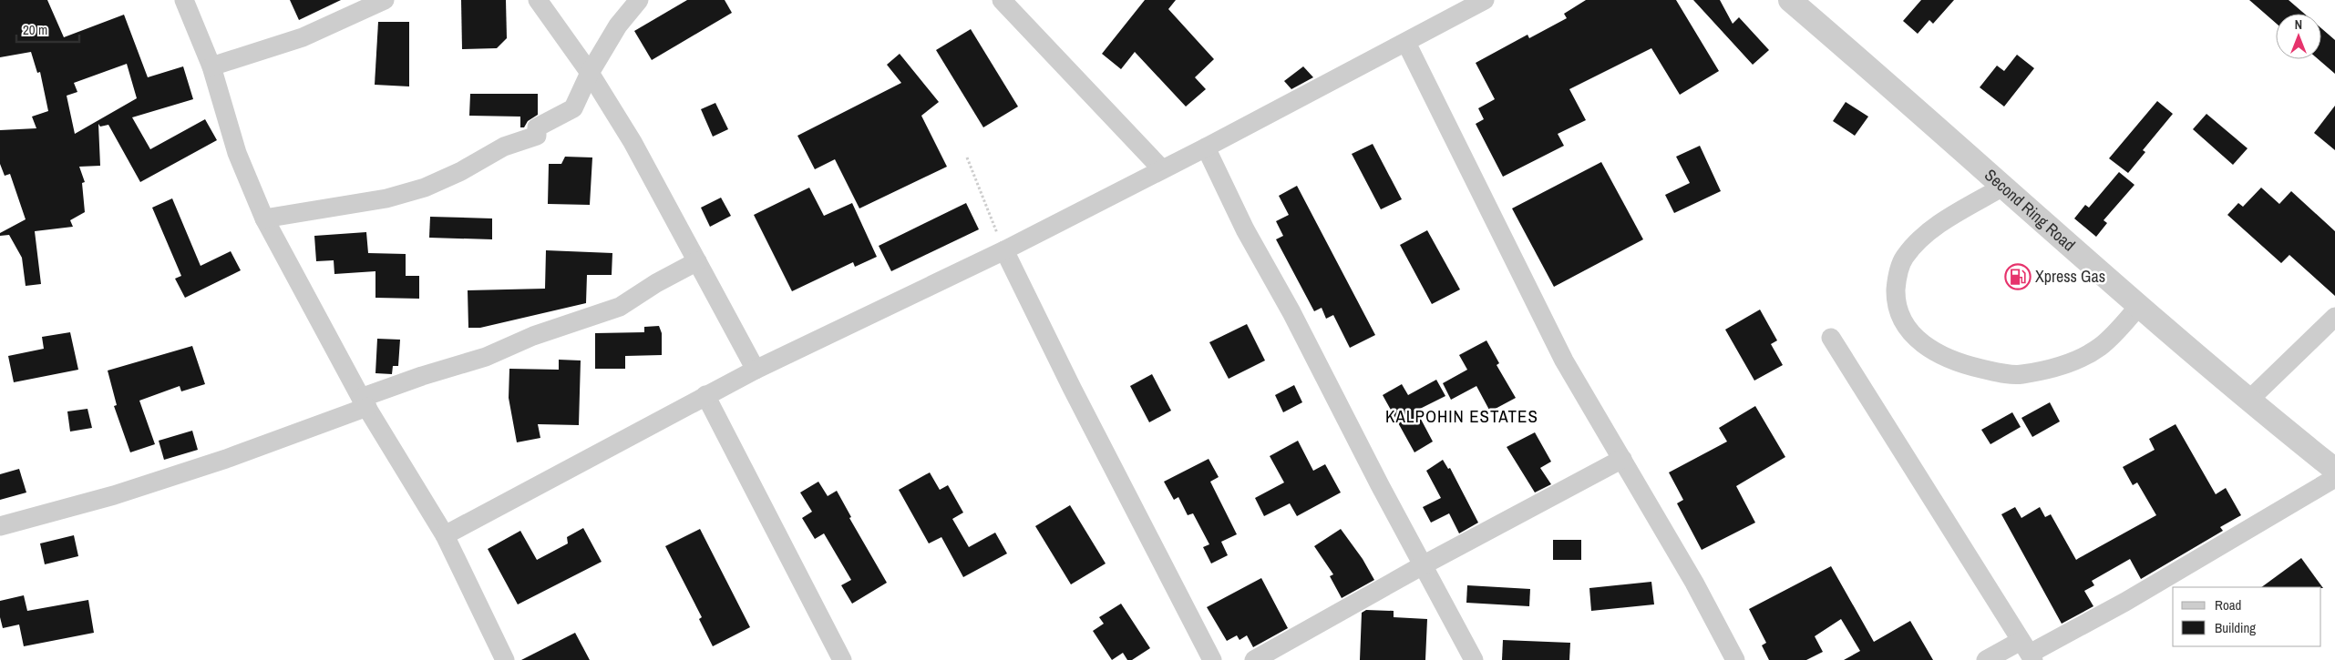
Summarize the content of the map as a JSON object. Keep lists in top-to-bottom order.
{
  "streets": {
    "street": ["Second Ring Road"]
  },
  "districts": ["KALPOHIN ESTATES"],
  "places": {
    "fuel station": ["Xpress Gas"]
  },
  "legend": ["Road", "Building"],
  "scale_bar": "20 m",
  "north": "top"
}
